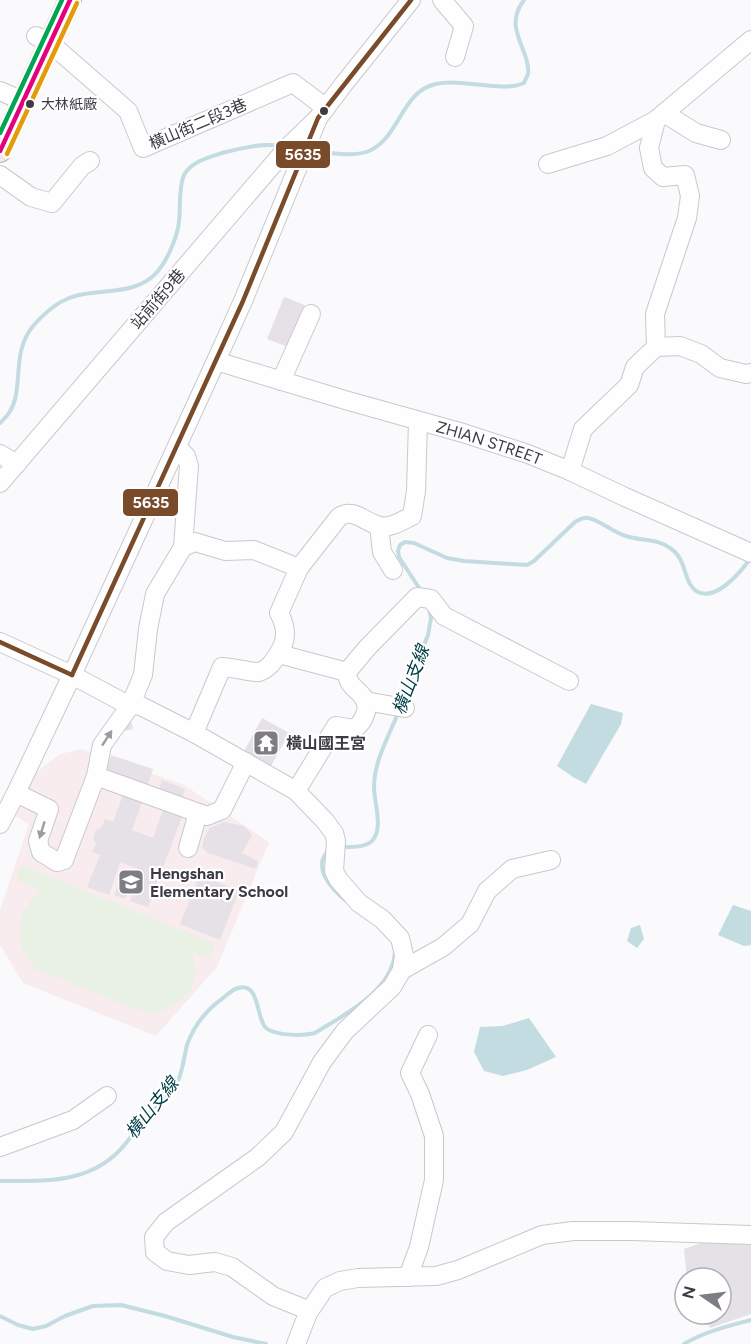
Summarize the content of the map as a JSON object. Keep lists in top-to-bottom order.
{
  "streets": {
    "street": ["橫山街二段3巷", "站前街9巷", "ZHIAN STREET"]
  },
  "crossings": [
    ["橫山街二段3巷", "站前街9巷"]
  ],
  "water": ["橫山支線"],
  "places": {
    "other": ["大林紙廠"],
    "temple": ["橫山國王宮"],
    "school or university": ["Hengshan Elementary School"]
  },
  "lines": ["transit line 5635"],
  "north": "left"
}
